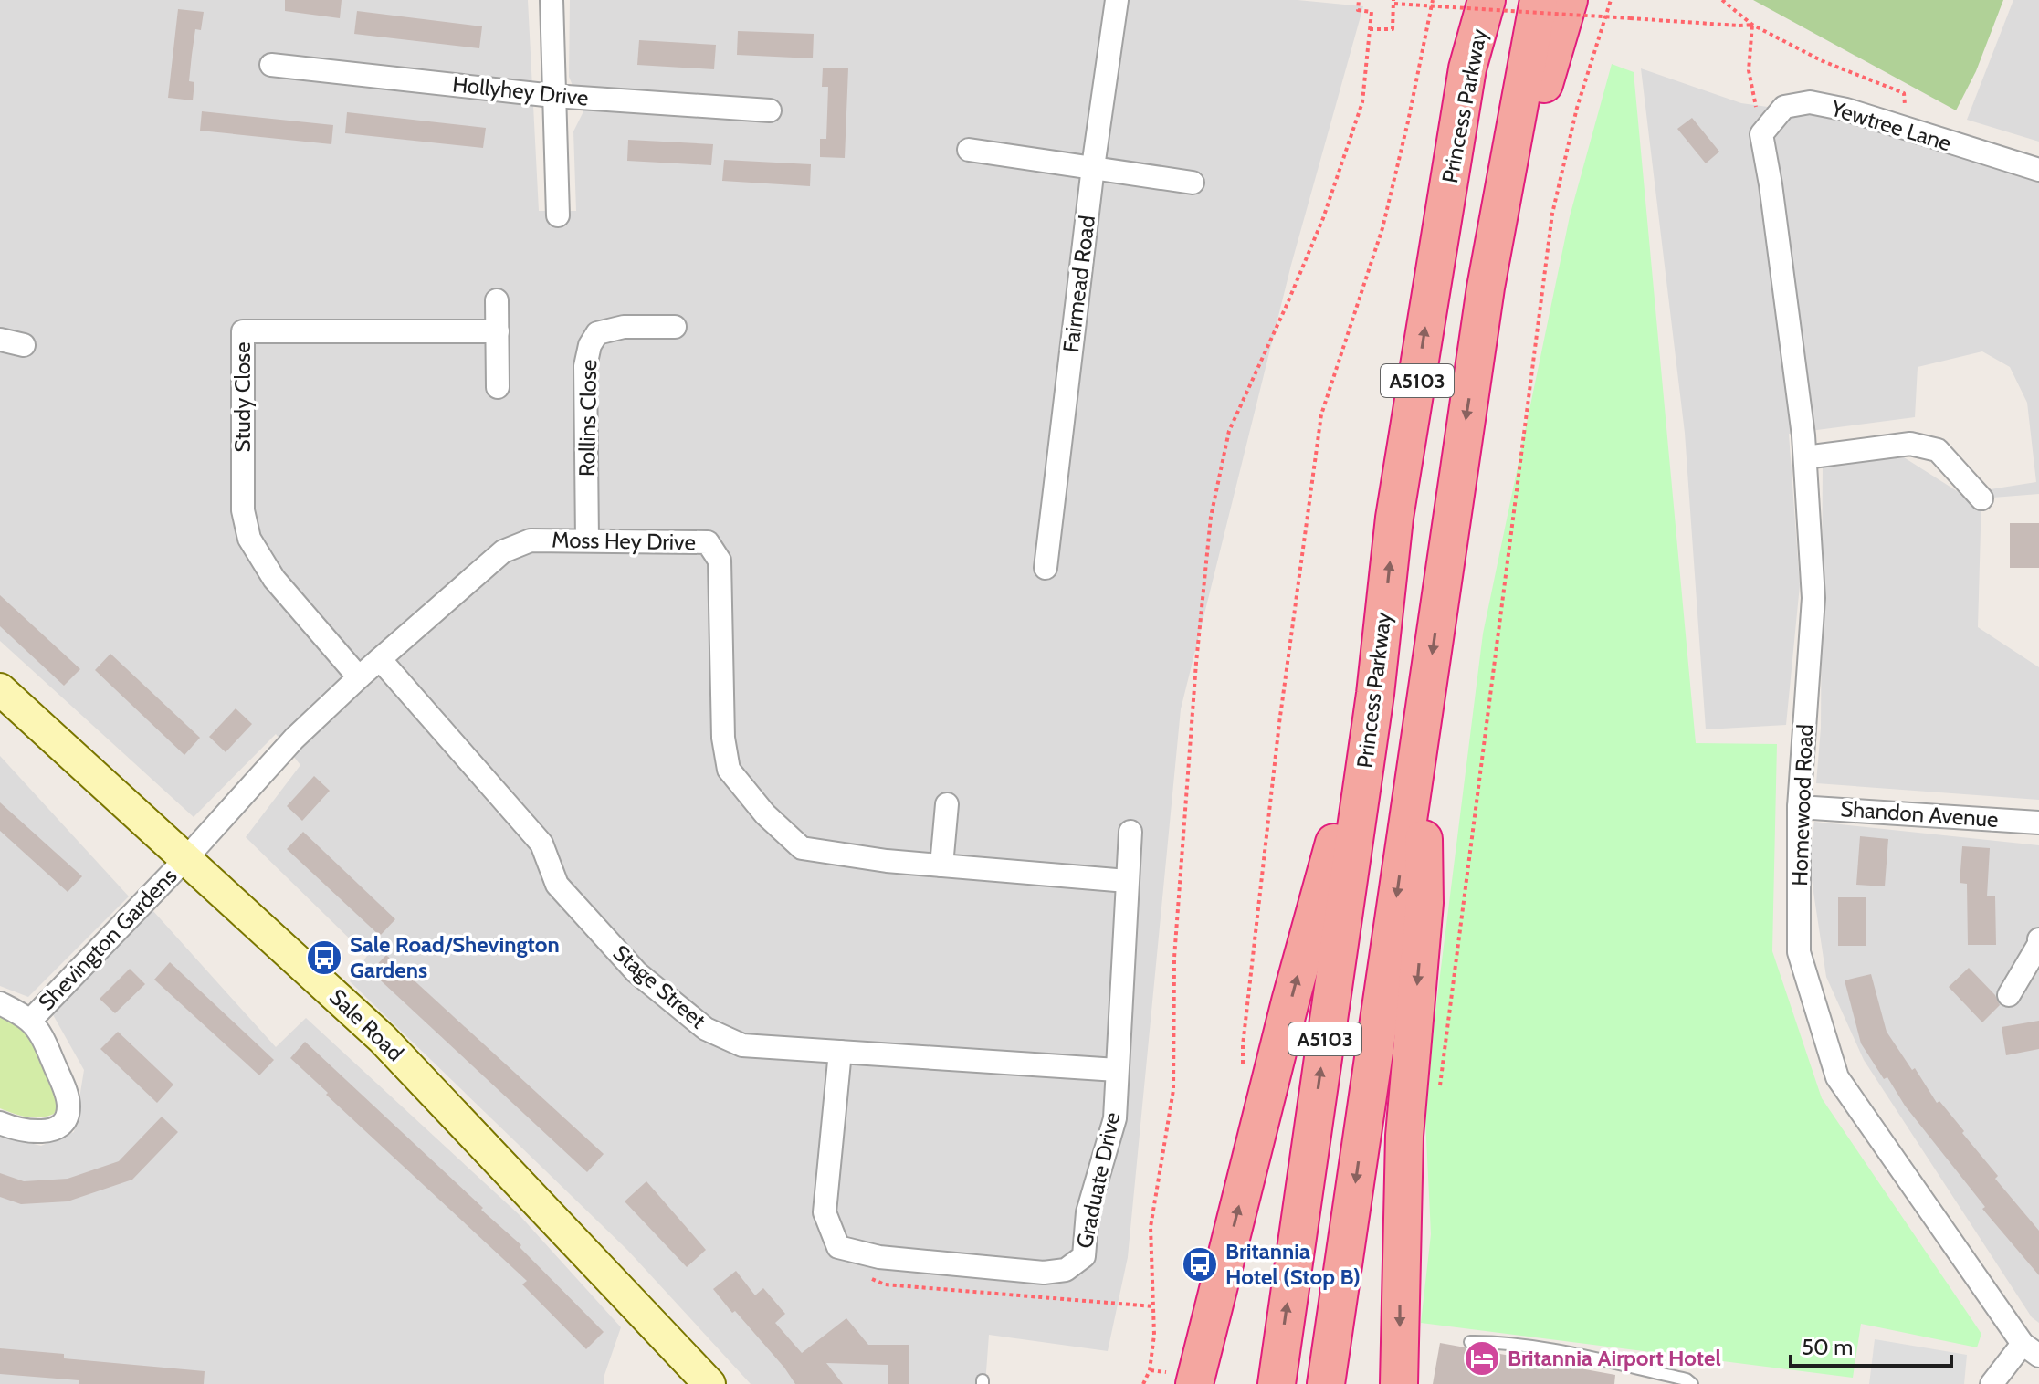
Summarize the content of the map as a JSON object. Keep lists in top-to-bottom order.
{
  "streets": {
    "highway": ["Princess Parkway", "A5103"],
    "main road": ["Sale Road"],
    "street": [
      "Hollyhey Drive",
      "Yewtree Lane",
      "Fairmead Road",
      "Study Close",
      "Rollins Close",
      "Moss Hey Drive",
      "Homewood Road",
      "Shandon Avenue",
      "Shevington Gardens",
      "Stage Street",
      "Graduate Drive"
    ]
  },
  "crossings": [
    ["Yewtree Lane", "Homewood Road"],
    ["Study Close", "Moss Hey Drive"],
    ["Rollins Close", "Moss Hey Drive"],
    ["Moss Hey Drive", "Shevington Gardens"],
    ["Moss Hey Drive", "Stage Street"],
    ["Moss Hey Drive", "Sale Road"],
    ["Moss Hey Drive", "Graduate Drive"],
    ["Homewood Road", "Shandon Avenue"],
    ["Shevington Gardens", "Sale Road"],
    ["Stage Street", "Graduate Drive"]
  ],
  "places": {
    "bus stop": ["Sale Road/Shevington Gardens", "Britannia Hotel (Stop B)"],
    "hotel": ["Britannia Airport Hotel"]
  },
  "scale_bar": "50 m"
}
